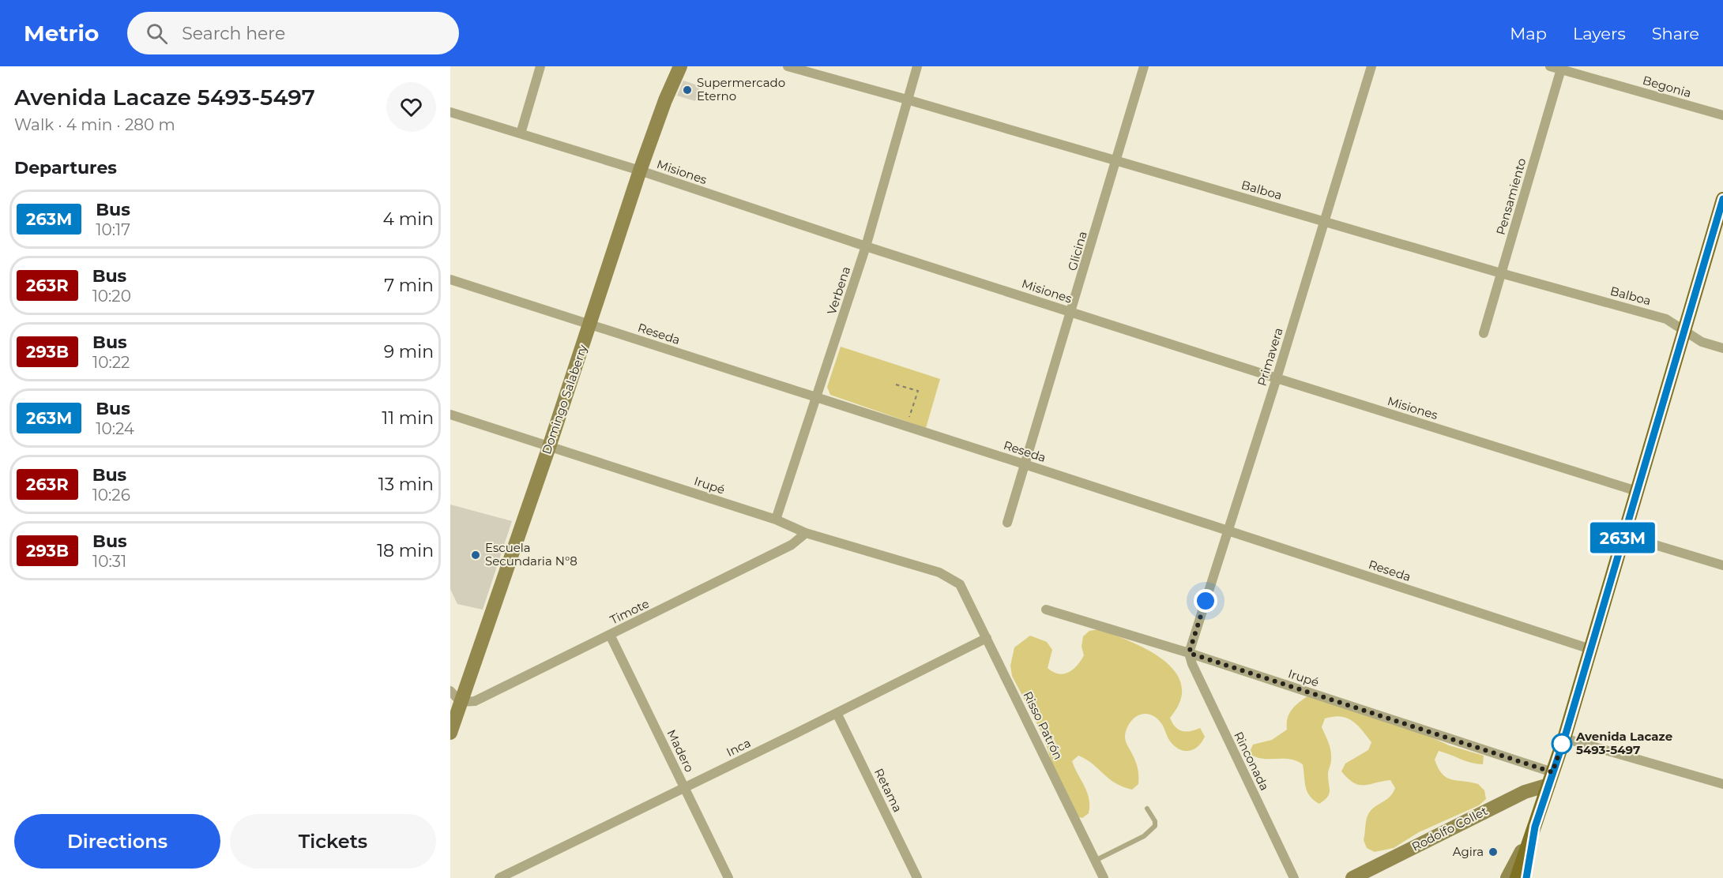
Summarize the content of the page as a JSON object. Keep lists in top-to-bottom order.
{
  "streets": {
    "street": [
      "Begonia",
      "Misiones",
      "Balboa",
      "Pensamiento",
      "Glicina",
      "Verbena",
      "Reseda",
      "Primavera",
      "Domingo Salaberry",
      "Irupé",
      "Timote",
      "Risso Patrón",
      "Inca",
      "Madero",
      "Rinconada",
      "Retama",
      "Rodolfo Collet"
    ]
  },
  "crossings": [
    ["Begonia", "Pensamiento"],
    ["Misiones", "Glicina"],
    ["Misiones", "Verbena"],
    ["Misiones", "Primavera"],
    ["Misiones", "Domingo Salaberry"],
    ["Balboa", "Pensamiento"],
    ["Balboa", "Glicina"],
    ["Balboa", "Verbena"],
    ["Balboa", "Primavera"],
    ["Glicina", "Reseda"],
    ["Verbena", "Reseda"],
    ["Verbena", "Irupé"],
    ["Reseda", "Primavera"],
    ["Reseda", "Domingo Salaberry"],
    ["Primavera", "Irupé"],
    ["Primavera", "Rinconada"],
    ["Domingo Salaberry", "Irupé"],
    ["Domingo Salaberry", "Timote"],
    ["Irupé", "Timote"],
    ["Irupé", "Risso Patrón"],
    ["Irupé", "Rinconada"],
    ["Irupé", "Rodolfo Collet"],
    ["Timote", "Madero"],
    ["Risso Patrón", "Inca"],
    ["Inca", "Madero"],
    ["Inca", "Retama"]
  ],
  "places": [
    "Supermercado Eterno",
    "Escuela Secundaria N°8",
    "Avenida Lacaze 5493-5497",
    "Agira"
  ],
  "lines": ["bus line 263M"],
  "page": {
    "header": "Metrio",
    "search": "Search here",
    "nav": ["Map", "Layers", "Share"],
    "heading": [
      ["Avenida Lacaze 5493-5497", "Walk · 4 min · 280 m"],
      "Departures"
    ],
    "on_map": "263M",
    "list": [
      {
        "mark": "263M",
        "name": "Bus",
        "note": "10:17",
        "value": "4 min"
      },
      {
        "mark": "263R",
        "name": "Bus",
        "note": "10:20",
        "value": "7 min"
      },
      {
        "mark": "293B",
        "name": "Bus",
        "note": "10:22",
        "value": "9 min"
      },
      {
        "mark": "263M",
        "name": "Bus",
        "note": "10:24",
        "value": "11 min"
      },
      {
        "mark": "263R",
        "name": "Bus",
        "note": "10:26",
        "value": "13 min"
      },
      {
        "mark": "293B",
        "name": "Bus",
        "note": "10:31",
        "value": "18 min"
      }
    ],
    "buttons": ["Directions", "Tickets"]
  }
}
